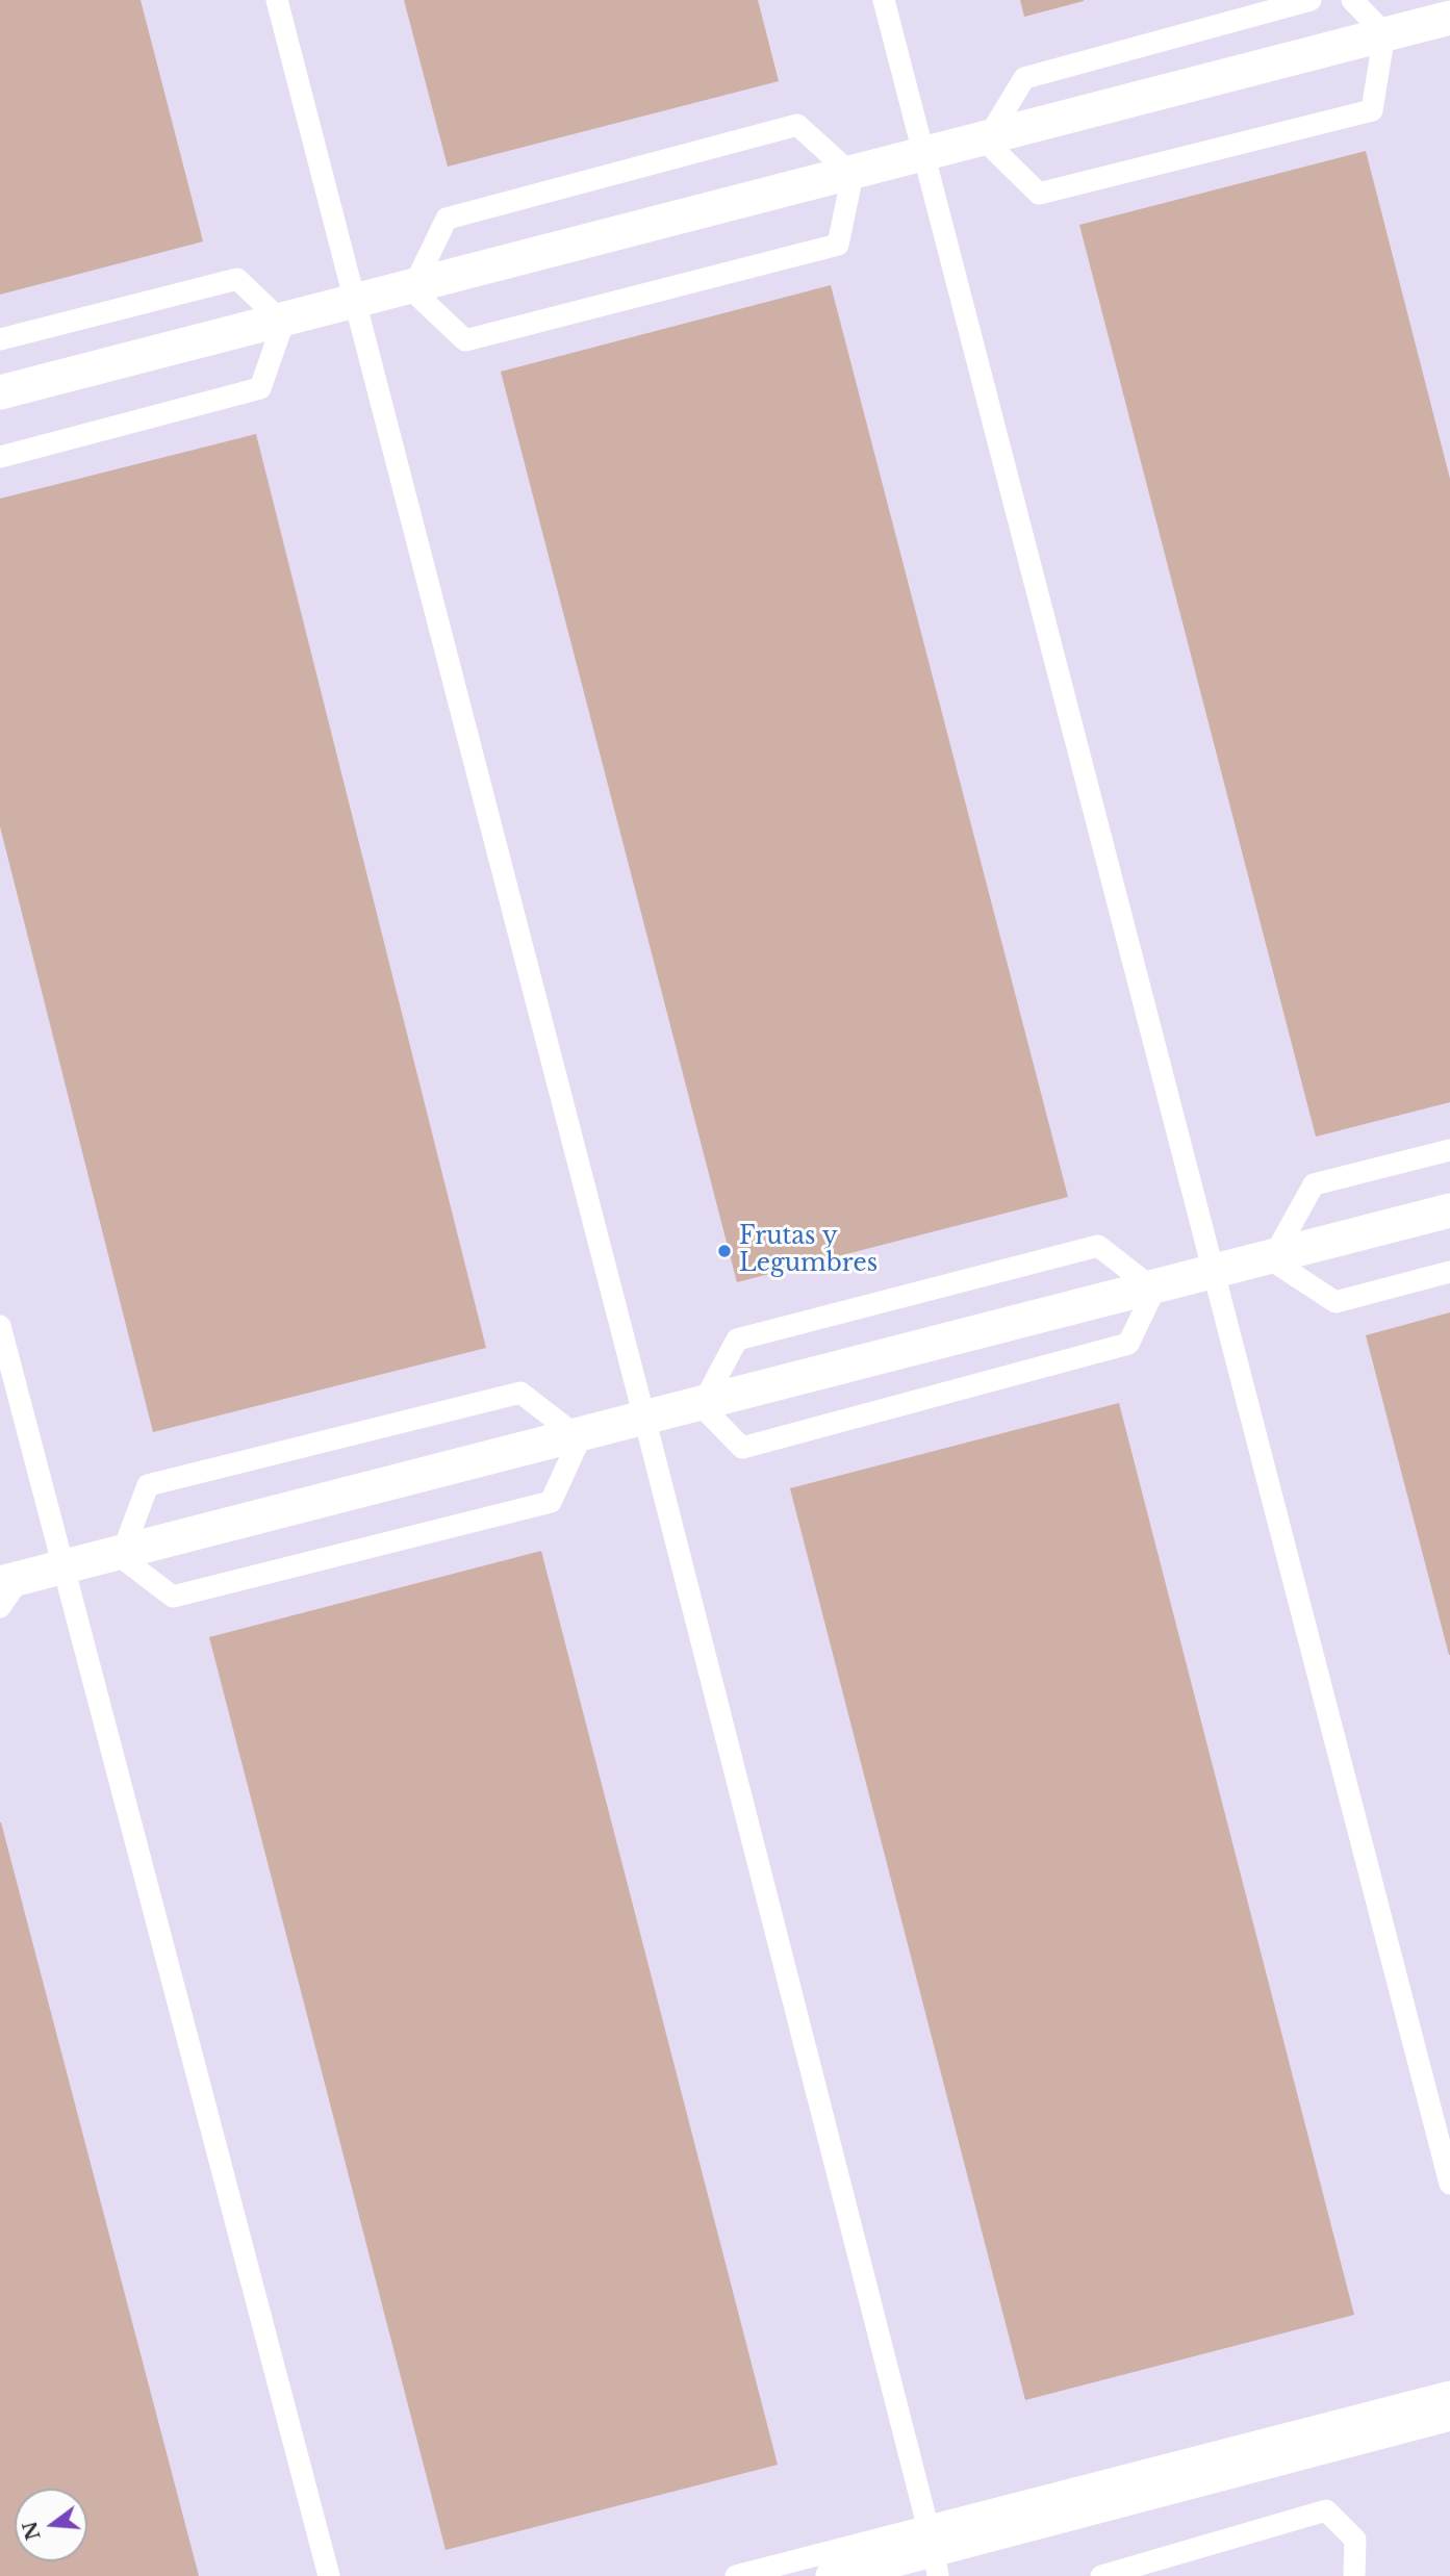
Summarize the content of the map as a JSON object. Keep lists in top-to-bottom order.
{
  "places": ["Frutas y Legumbres"],
  "north": "left"
}
